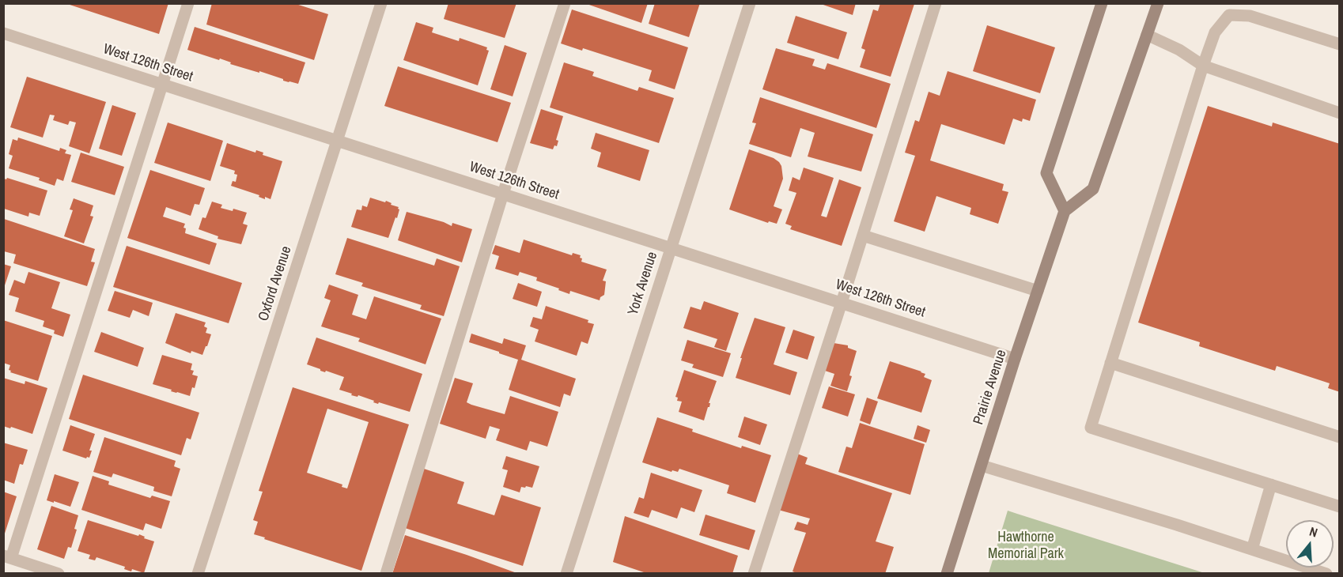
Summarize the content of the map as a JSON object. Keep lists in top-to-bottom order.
{
  "streets": {
    "main road": ["Prairie Avenue"],
    "street": ["West 126th Street", "Oxford Avenue", "York Avenue"]
  },
  "crossings": [
    ["West 126th Street", "Oxford Avenue"],
    ["West 126th Street", "York Avenue"],
    ["West 126th Street", "Prairie Avenue"]
  ],
  "parks": ["Hawthorne Memorial Park"],
  "north": "top"
}
